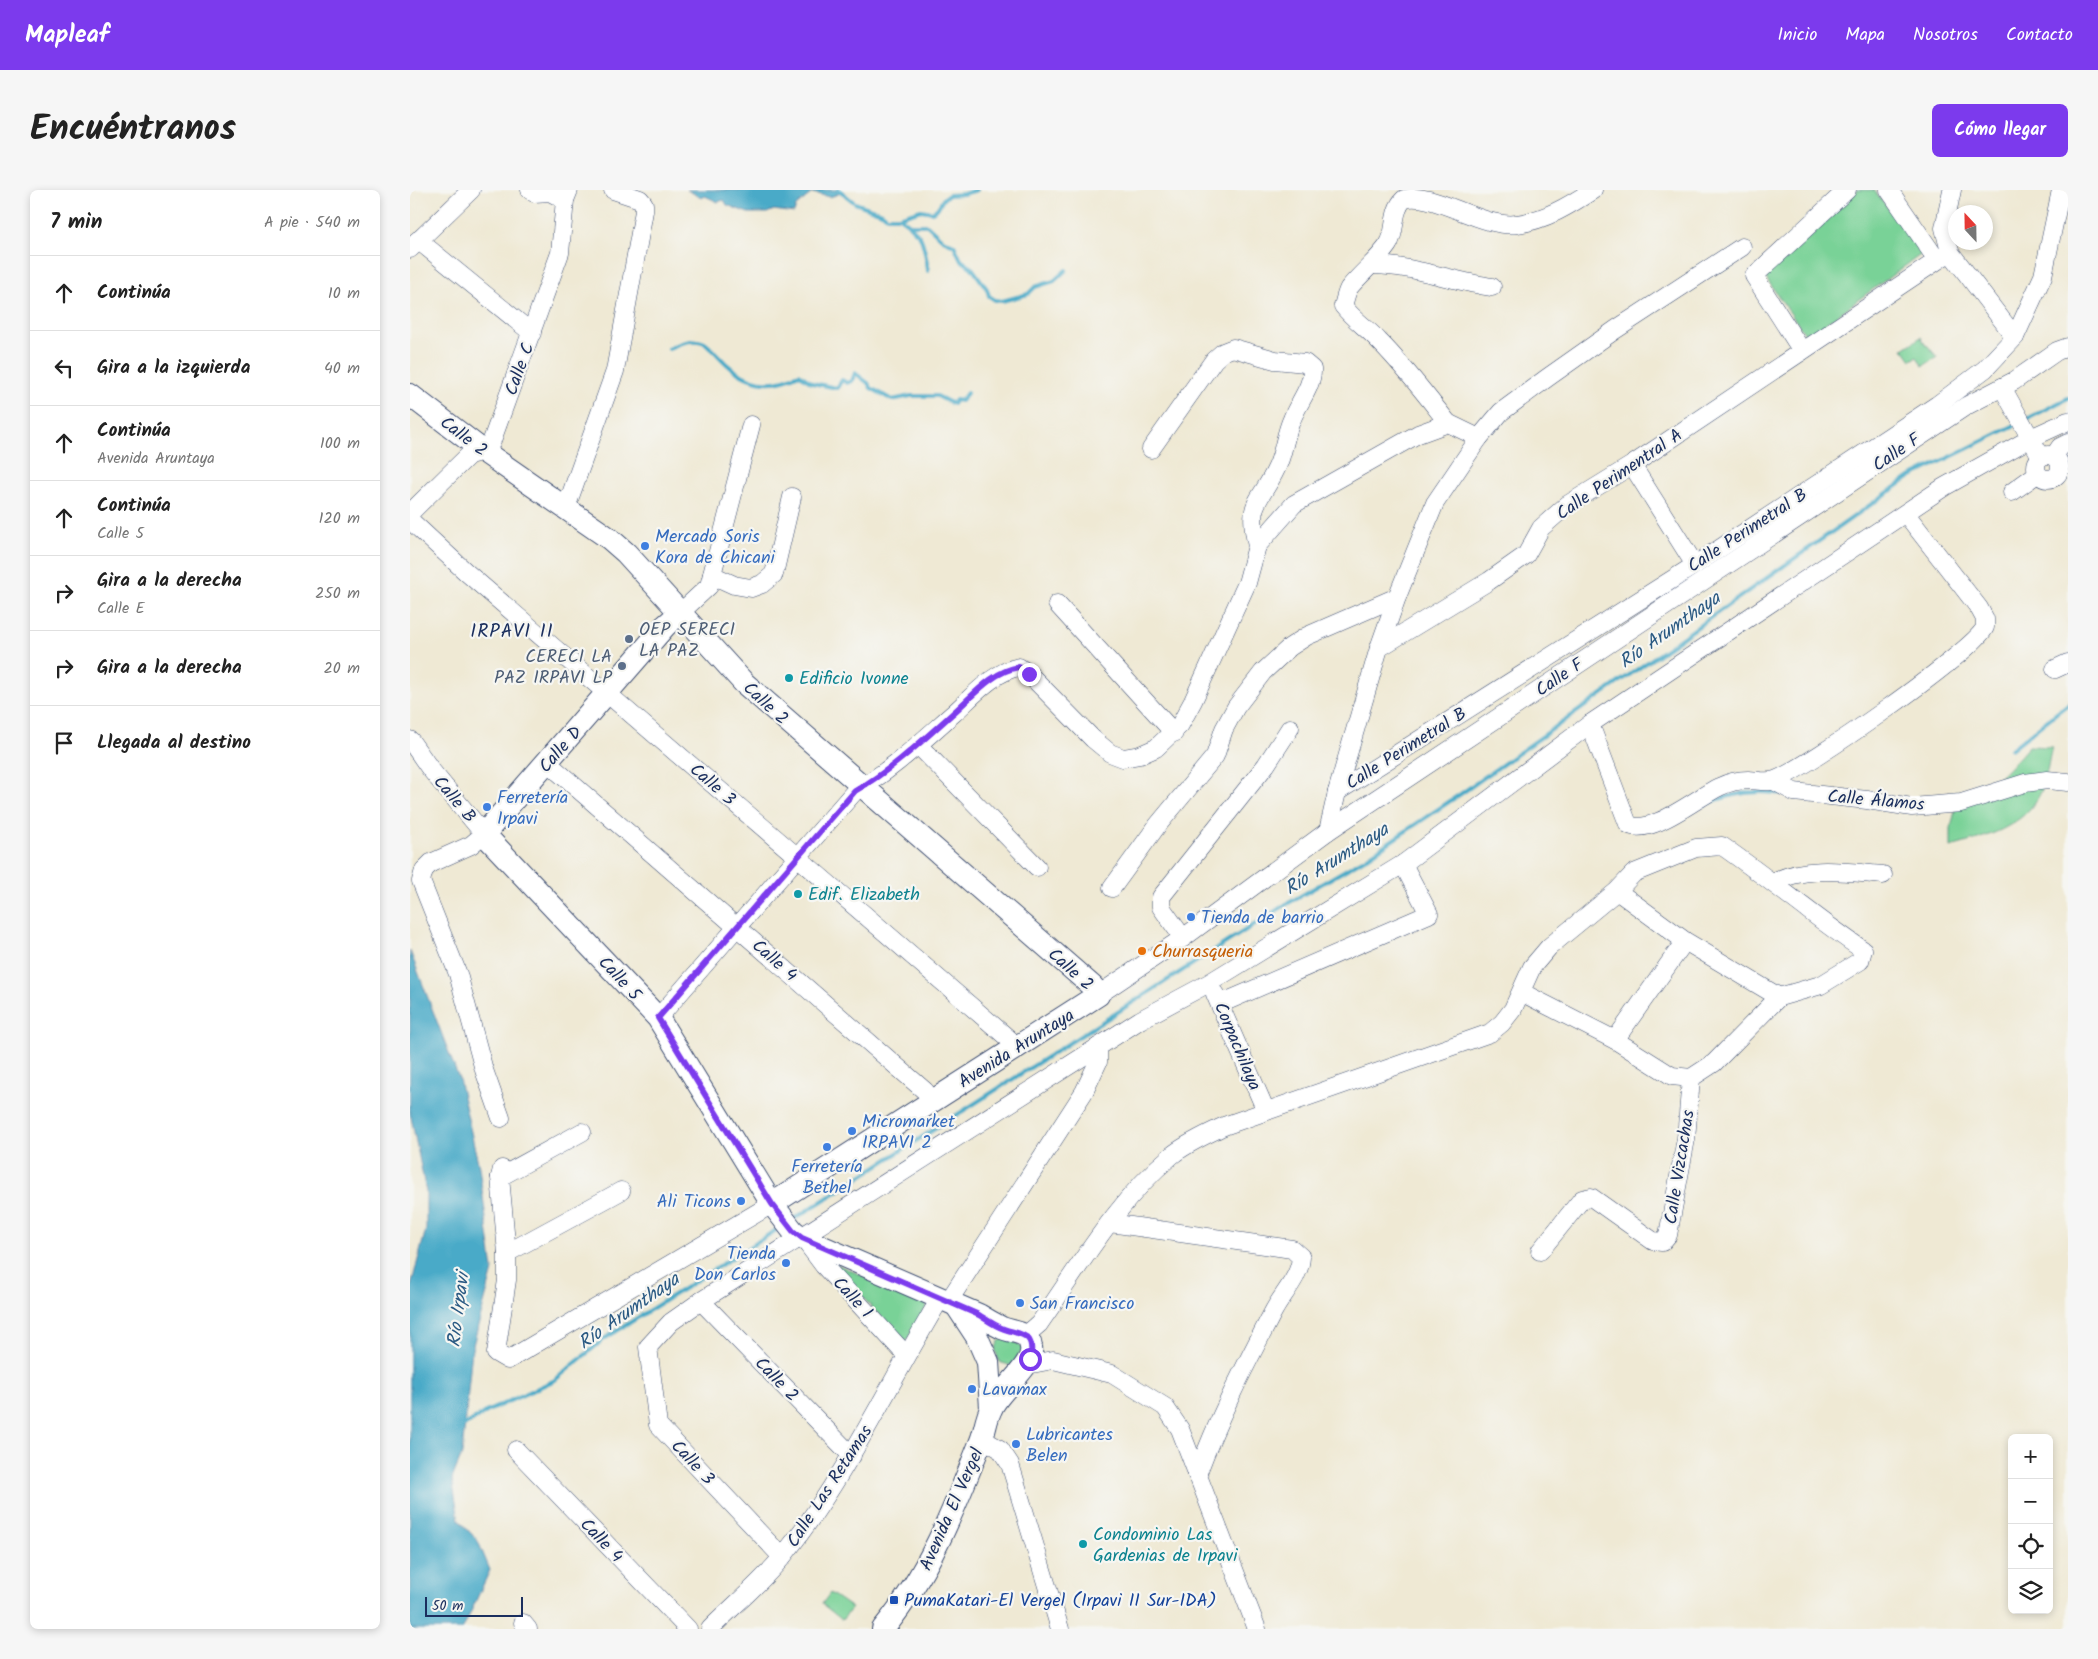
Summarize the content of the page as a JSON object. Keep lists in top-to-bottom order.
{
  "streets": {
    "main road": [
      "Calle 2",
      "Calle D",
      "Calle 5",
      "Avenida Aruntaya",
      "Avenida El Vergel"
    ],
    "street": [
      "Calle C",
      "Calle F",
      "Calle Perimentral A",
      "Calle Perimetral B",
      "Calle 3",
      "Calle B",
      "Calle Álamos",
      "Calle 4",
      "Corpachilaya",
      "Calle Vizcachas",
      "Calle 1",
      "Calle Las Retamas"
    ]
  },
  "crossings": [
    ["Calle C", "Calle 2"],
    ["Calle 2", "Calle D"],
    ["Calle 2", "Calle 3"],
    ["Calle 2", "Avenida Aruntaya"],
    ["Calle 2", "Calle Las Retamas"],
    ["Calle F", "Avenida Aruntaya"],
    ["Calle D", "Calle 3"],
    ["Calle D", "Calle B"],
    ["Calle D", "Calle 4"],
    ["Calle D", "Calle 5"],
    ["Calle 3", "Avenida Aruntaya"],
    ["Calle 3", "Calle Las Retamas"],
    ["Calle B", "Calle 5"],
    ["Calle 4", "Avenida Aruntaya"],
    ["Calle 5", "Avenida Aruntaya"],
    ["Calle 5", "Calle 1"],
    ["Avenida Aruntaya", "Calle 1"],
    ["Calle 1", "Calle Las Retamas"]
  ],
  "districts": ["IRPAVI II"],
  "water": ["Río Arumthaya", "Río Irpavi"],
  "places": {
    "other": [
      "Mercado Soris Kora de Chicani",
      "OEP SERECI LA PAZ",
      "CERECI LA PAZ IRPAVI LP",
      "Edificio Ivonne",
      "Ferretería Irpavi",
      "Edif. Elizabeth",
      "Tienda de barrio",
      "Churrasqueria",
      "Micromarket IRPAVI 2",
      "Ferretería Bethel",
      "Ali Ticons",
      "Tienda Don Carlos",
      "San Francisco",
      "Lavamax",
      "Lubricantes Belen",
      "Condominio Las Gardenias de Irpavi"
    ],
    "transit": ["PumaKatari-El Vergel (Irpavi II Sur-IDA)"]
  },
  "scale_bar": "50 m",
  "north": "top",
  "page": {
    "header": "Mapleaf",
    "nav": [
      "Inicio",
      "Mapa",
      "Nosotros",
      "Contacto"
    ],
    "title": "Encuéntranos",
    "buttons": "Cómo llegar",
    "heading": ["7 min", "A pie · 540 m"],
    "list": [
      ["Continúa", "10 m"],
      ["Gira a la izquierda", "40 m"],
      ["Continúa", "Avenida Aruntaya", "100 m"],
      ["Continúa", "Calle 5", "120 m"],
      ["Gira a la derecha", "Calle E", "250 m"],
      ["Gira a la derecha", "20 m"],
      "Llegada al destino"
    ],
    "map_buttons": ["+", "−"],
    "scale": "50 m"
  }
}
